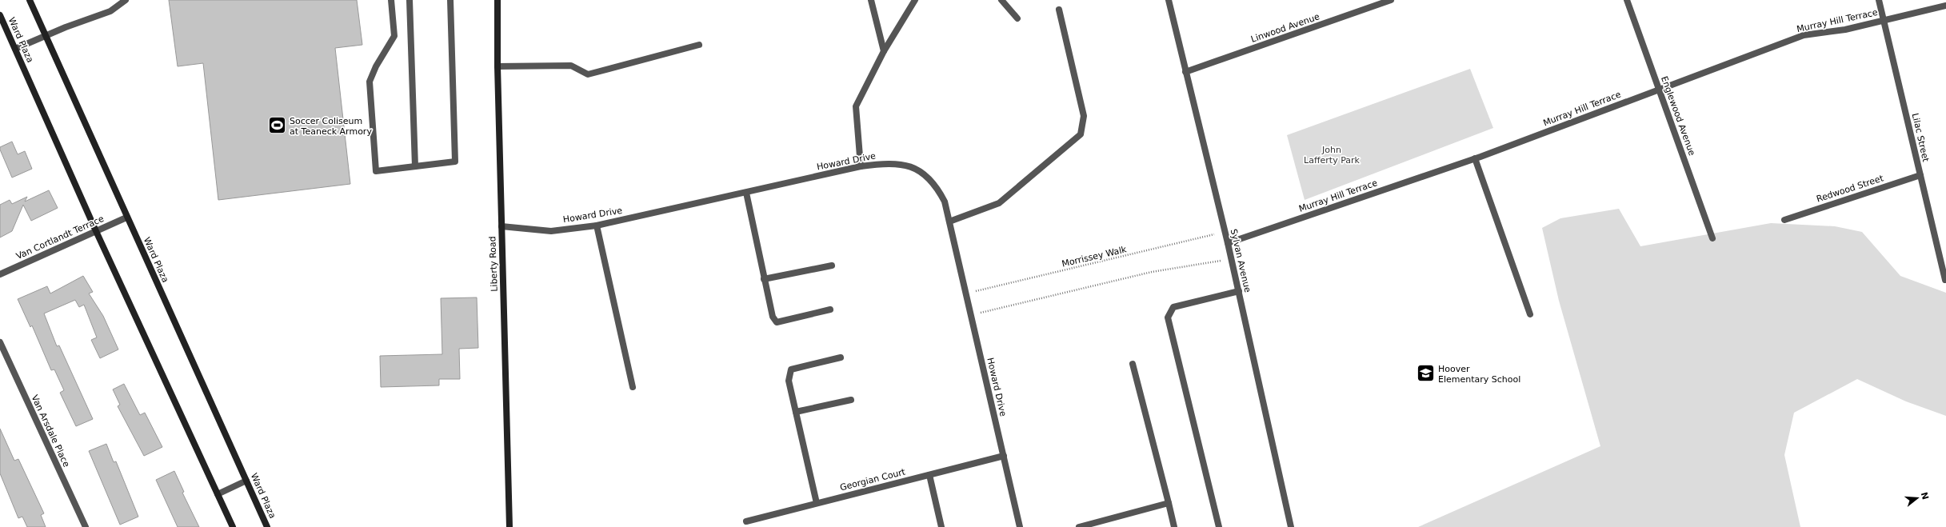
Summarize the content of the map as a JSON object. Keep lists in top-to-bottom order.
{
  "streets": {
    "street": [
      "Murray Hill Terrace",
      "Linwood Avenue",
      "Ward Plaza",
      "Englewood Avenue",
      "Lilac Street",
      "Howard Drive",
      "Redwood Street",
      "Van Cortlandt Terrace",
      "Sylvan Avenue",
      "Liberty Road",
      "Van Arsdale Place",
      "Georgian Court"
    ],
    "path": ["Morrissey Walk"]
  },
  "crossings": [
    ["Murray Hill Terrace", "Englewood Avenue"],
    ["Murray Hill Terrace", "Lilac Street"],
    ["Murray Hill Terrace", "Sylvan Avenue"],
    ["Linwood Avenue", "Sylvan Avenue"],
    ["Ward Plaza", "Van Cortlandt Terrace"],
    ["Lilac Street", "Redwood Street"],
    ["Howard Drive", "Morrissey Walk"],
    ["Howard Drive", "Liberty Road"],
    ["Howard Drive", "Georgian Court"],
    ["Morrissey Walk", "Sylvan Avenue"]
  ],
  "parks": ["John Lafferty Park"],
  "places": {
    "sports": ["Soccer Coliseum at Teaneck Armory"],
    "school or university": ["Hoover Elementary School"]
  },
  "north": "right"
}
